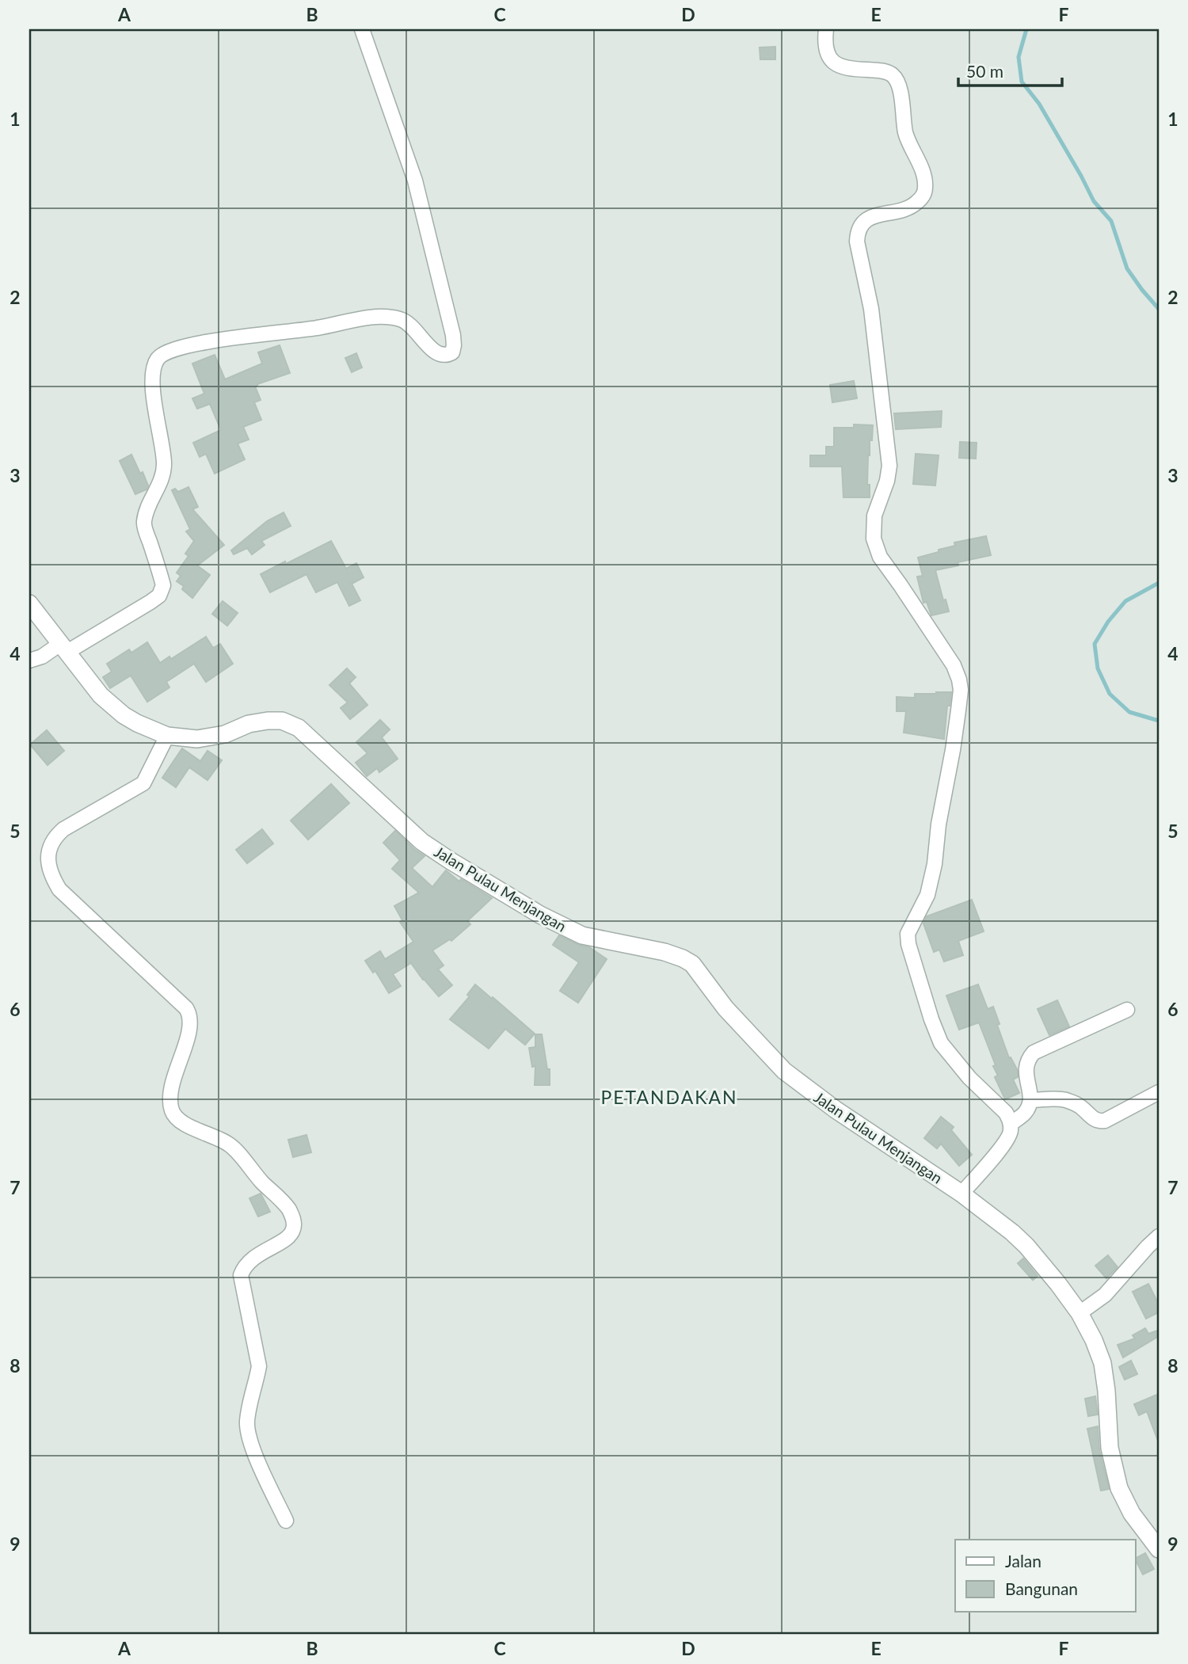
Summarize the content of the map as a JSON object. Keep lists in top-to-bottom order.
{
  "streets": {
    "street": ["Jalan Pulau Menjangan"]
  },
  "districts": ["PETANDAKAN"],
  "legend": ["Jalan", "Bangunan"],
  "scale_bar": "50 m",
  "grid": {
    "columns": [
      "A",
      "B",
      "C",
      "D",
      "E",
      "F"
    ],
    "rows": [
      "1",
      "2",
      "3",
      "4",
      "5",
      "6",
      "7",
      "8",
      "9"
    ]
  }
}
